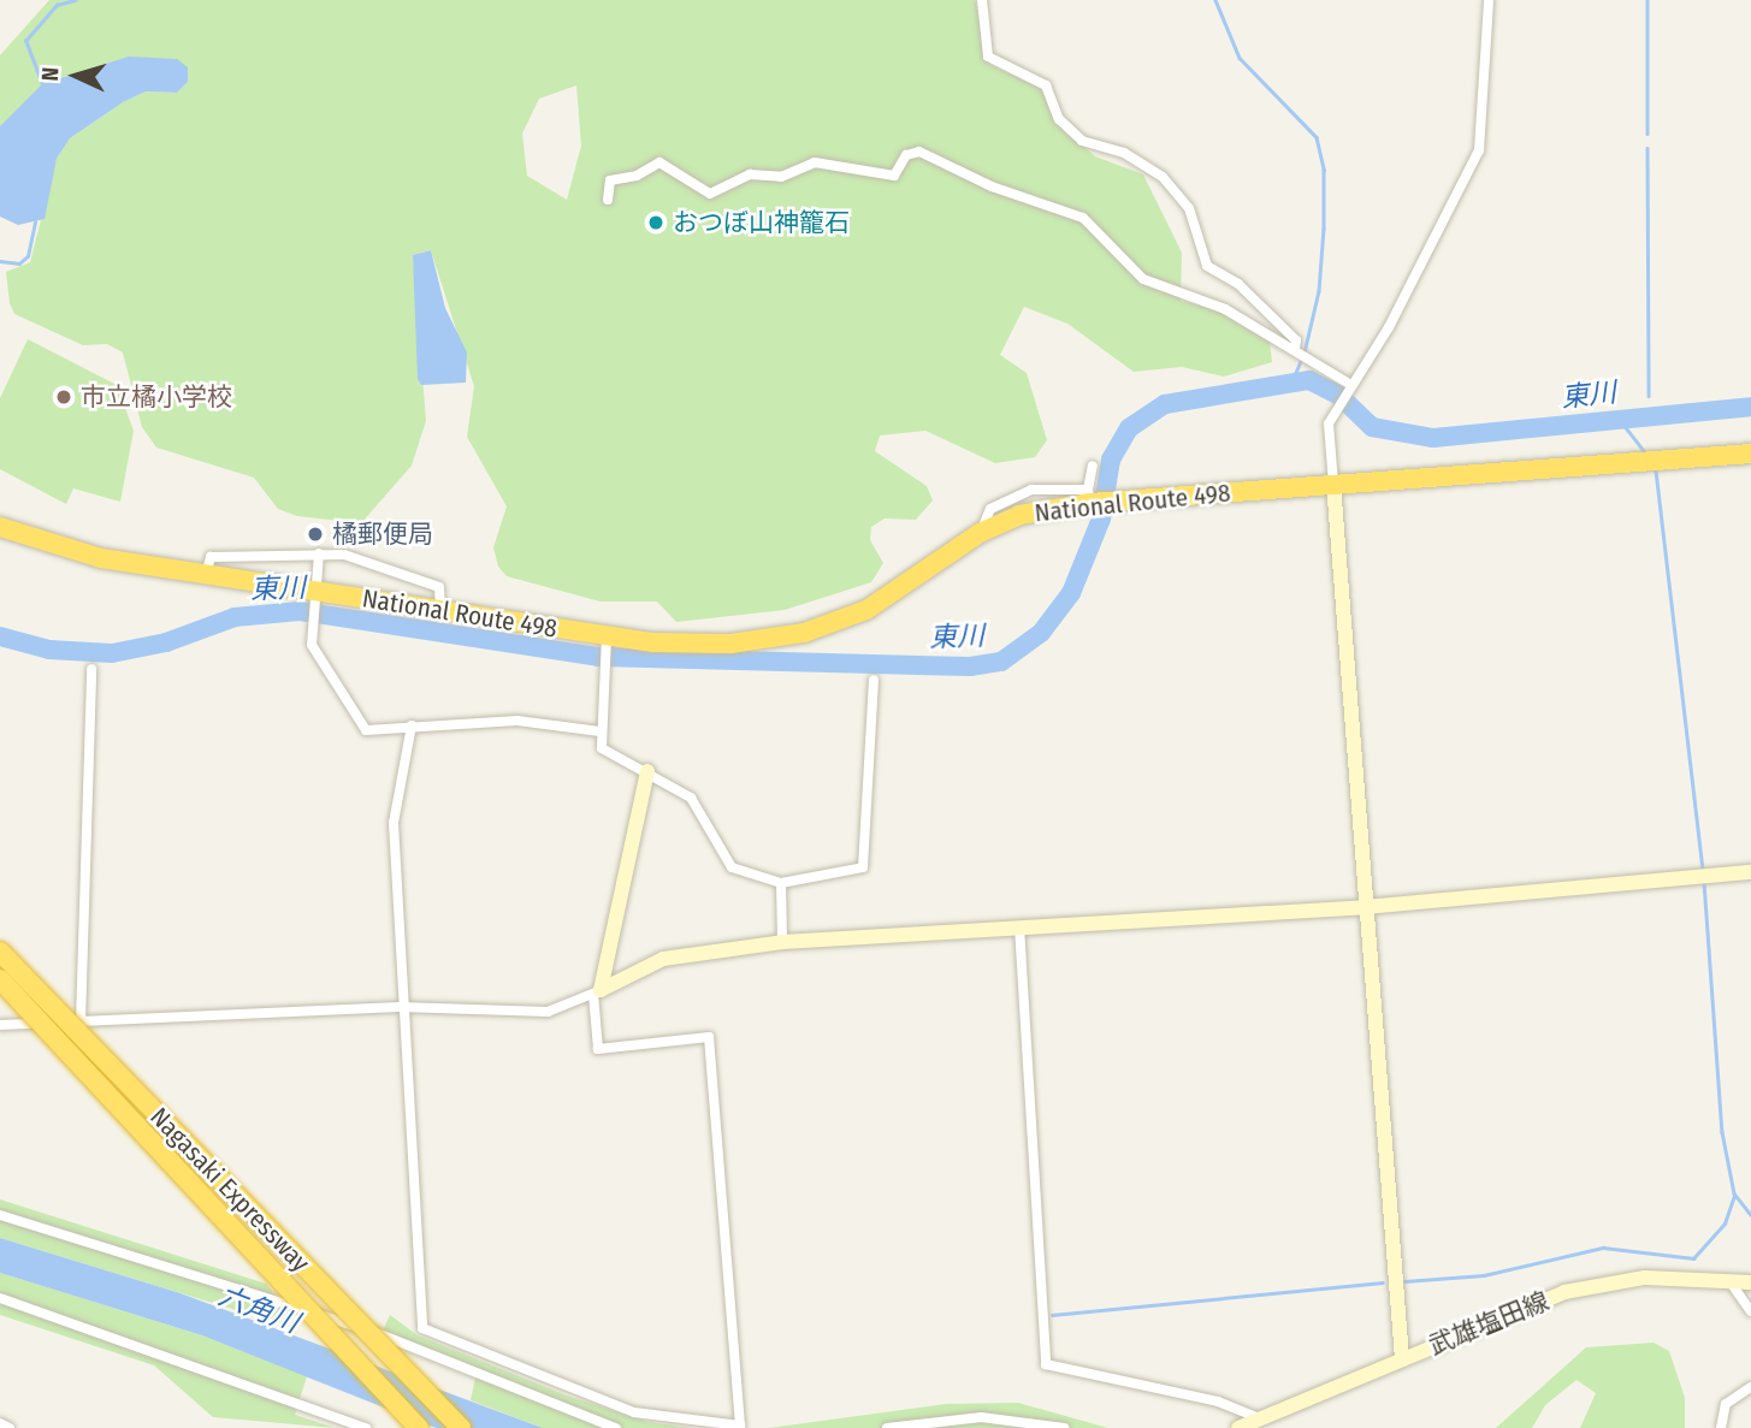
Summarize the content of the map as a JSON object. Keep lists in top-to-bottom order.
{
  "streets": {
    "highway": ["National Route 498", "Nagasaki Expressway"],
    "street": ["武雄塩田線"]
  },
  "water": ["東川", "六角川"],
  "places": ["おつぼ山神籠石", "市立橘小学校", "橘郵便局"],
  "north": "left"
}
